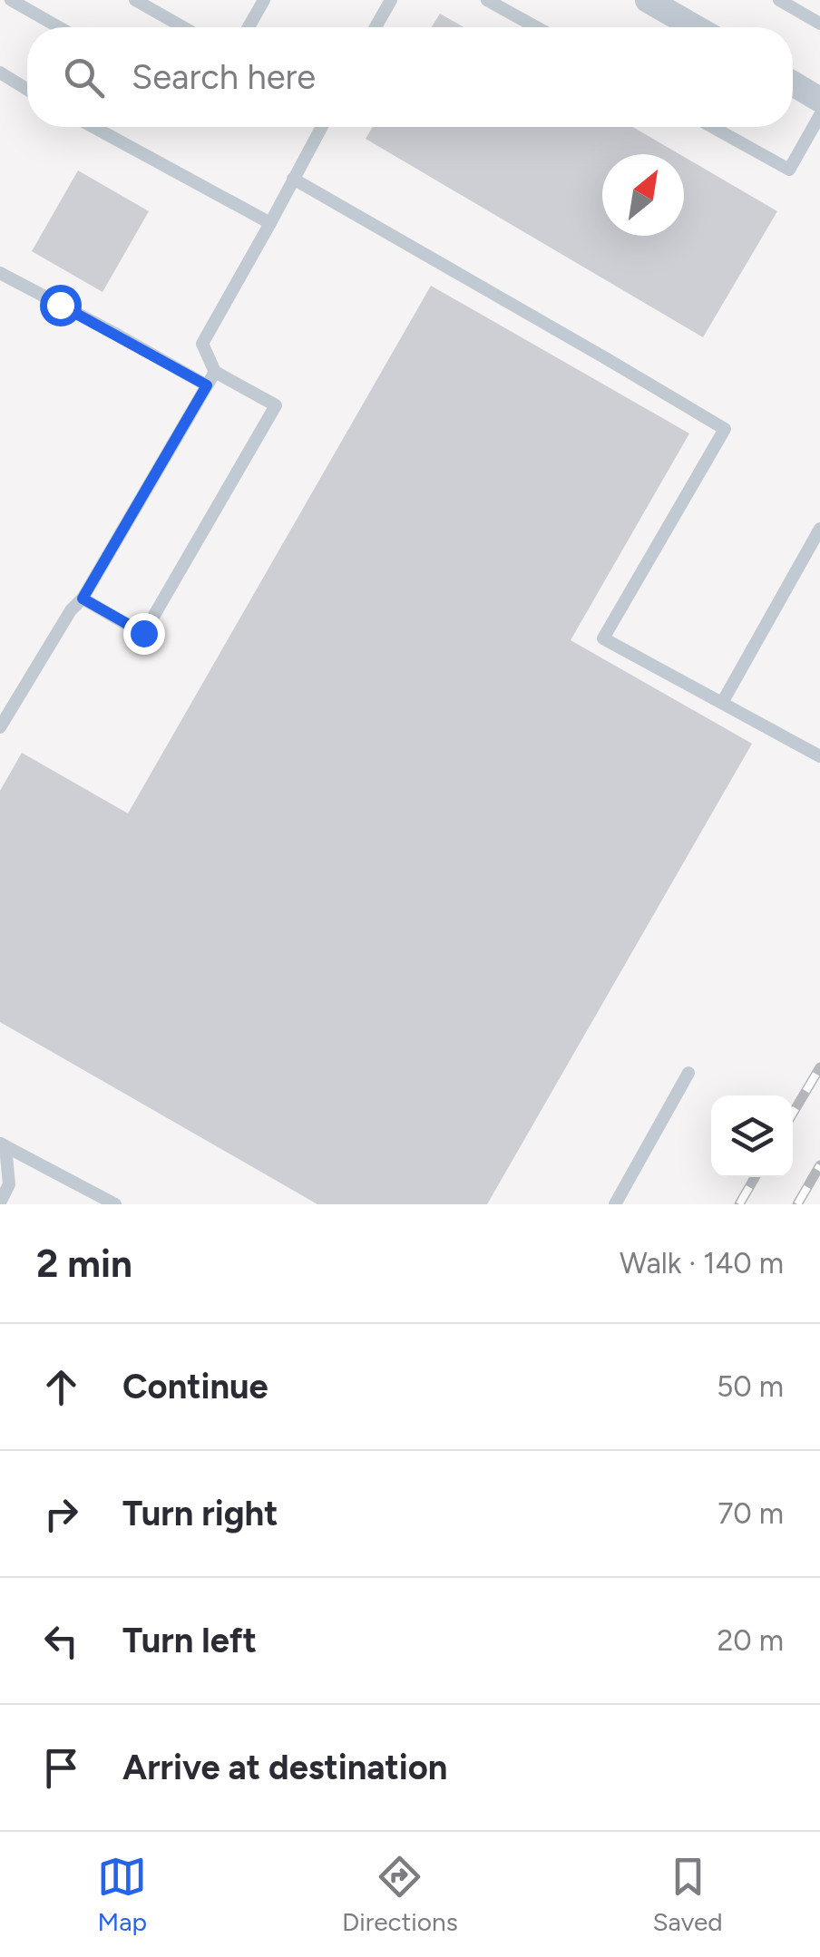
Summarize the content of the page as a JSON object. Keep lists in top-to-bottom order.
{
  "north": "top right",
  "page": {
    "search": "Search here",
    "heading": ["2 min", "Walk · 140 m"],
    "list": [
      ["Continue", "50 m"],
      ["Turn right", "70 m"],
      ["Turn left", "20 m"],
      "Arrive at destination"
    ],
    "nav": ["Map", "Directions", "Saved"]
  }
}
